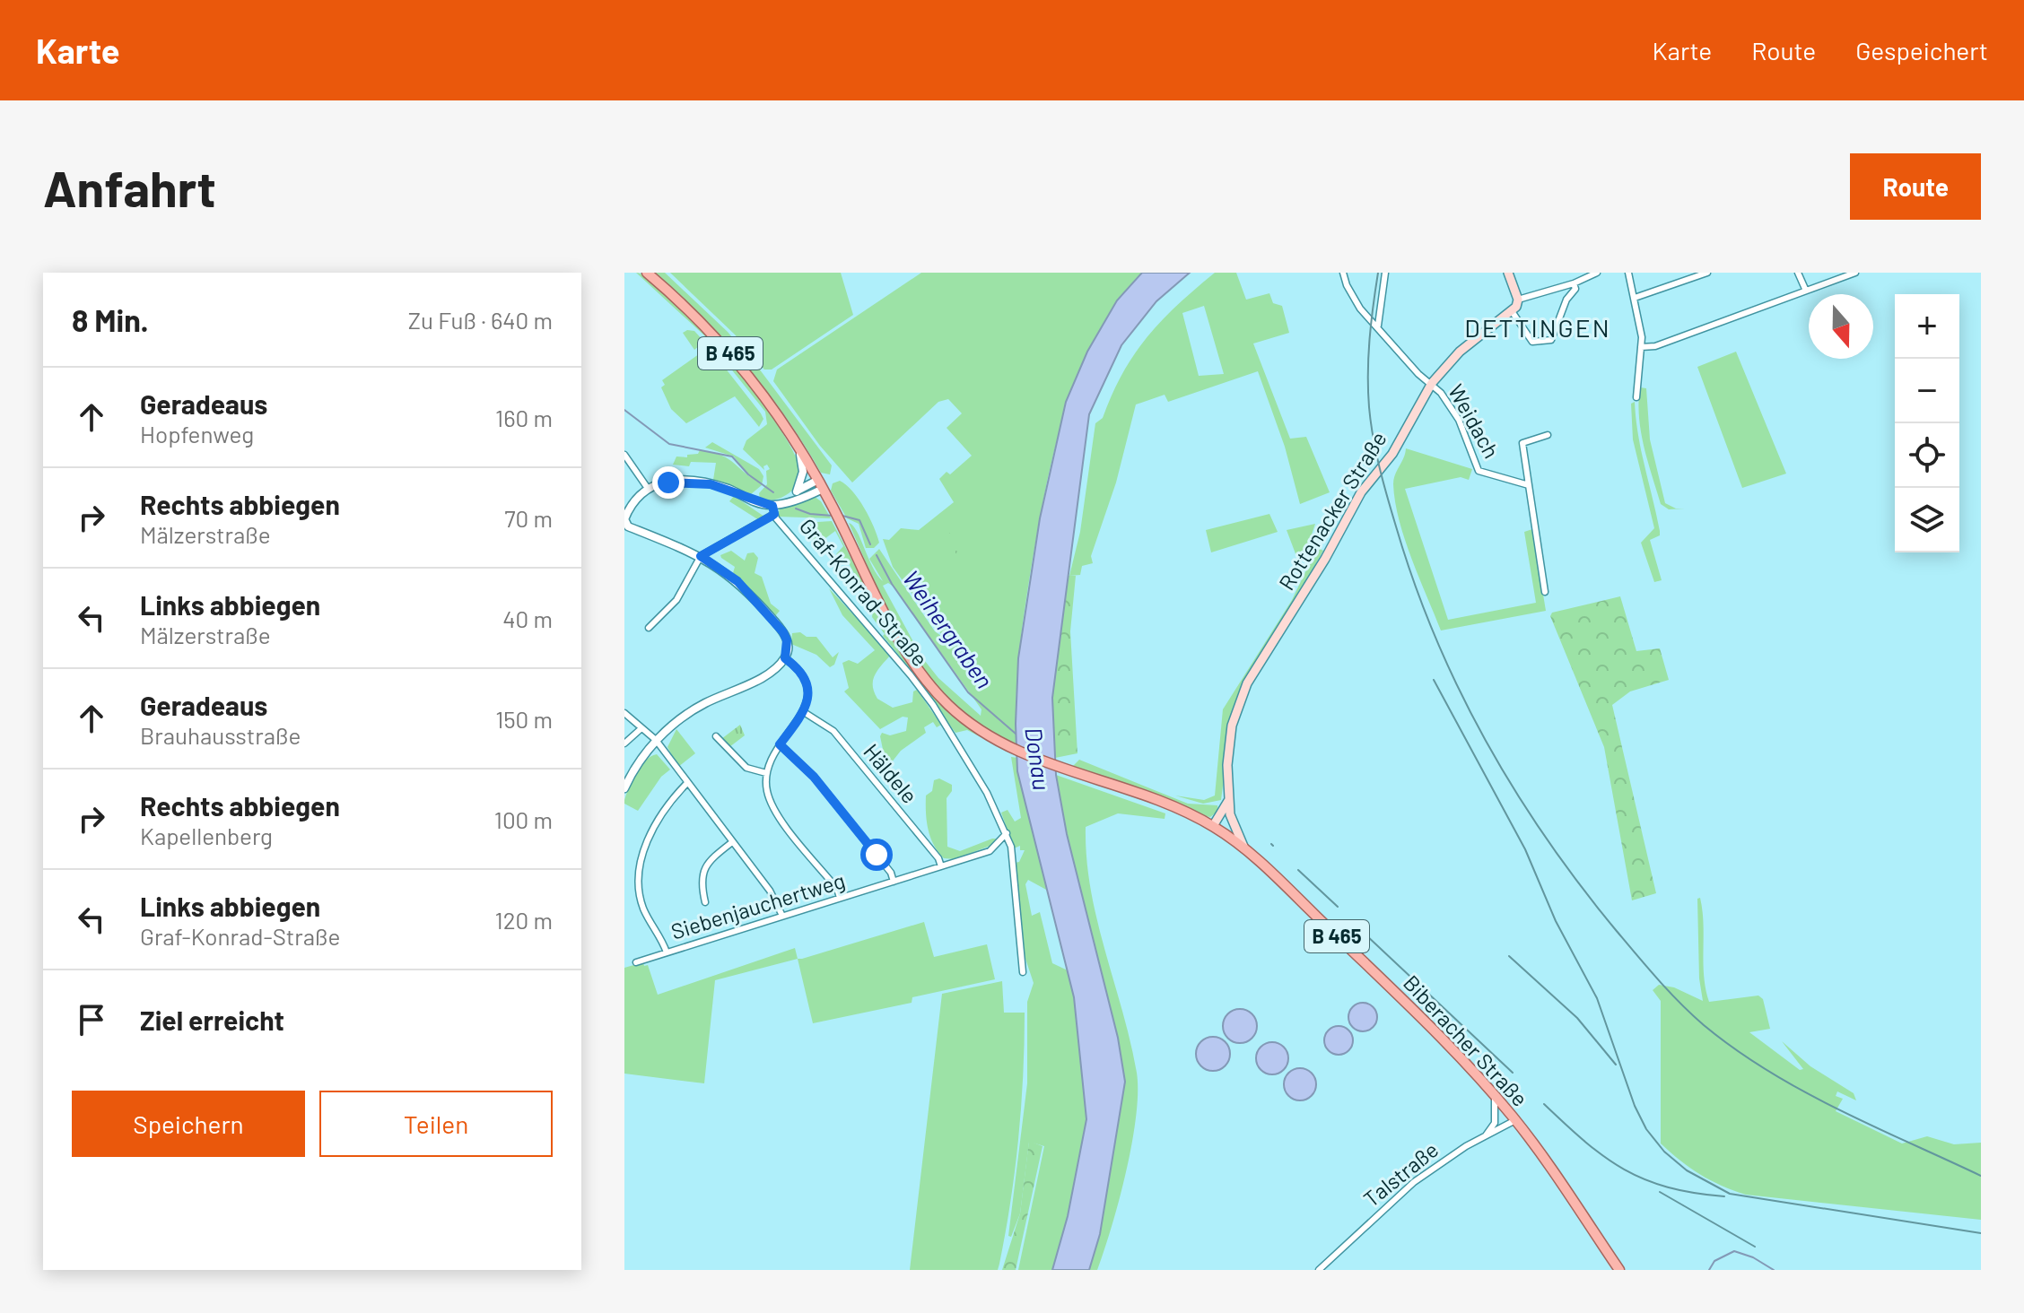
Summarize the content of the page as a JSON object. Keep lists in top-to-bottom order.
{
  "streets": {
    "main road": ["B 465", "Rottenacker Straße", "Biberacher Straße"],
    "street": [
      "Weidach",
      "Graf-Konrad-Straße",
      "Häldele",
      "Siebenjauchertweg",
      "Talstraße"
    ]
  },
  "crossings": [
    ["B 465", "Rottenacker Straße"],
    ["B 465", "Biberacher Straße"],
    ["Weidach", "Rottenacker Straße"],
    ["Rottenacker Straße", "Biberacher Straße"],
    ["Graf-Konrad-Straße", "Siebenjauchertweg"],
    ["Häldele", "Siebenjauchertweg"],
    ["Biberacher Straße", "Talstraße"]
  ],
  "districts": ["DETTINGEN"],
  "water": ["Weihergraben", "Donau"],
  "north": "bottom",
  "page": {
    "header": "Karte",
    "nav": ["Karte", "Route", "Gespeichert"],
    "buttons": [
      "Route",
      ["Speichern", "Teilen"]
    ],
    "title": "Anfahrt",
    "heading": ["8 Min.", "Zu Fuß · 640 m"],
    "map_buttons": ["+", "−"],
    "list": [
      ["Geradeaus", "Hopfenweg", "160 m"],
      ["Rechts abbiegen", "Mälzerstraße", "70 m"],
      ["Links abbiegen", "Mälzerstraße", "40 m"],
      ["Geradeaus", "Brauhausstraße", "150 m"],
      ["Rechts abbiegen", "Kapellenberg", "100 m"],
      ["Links abbiegen", "Graf-Konrad-Straße", "120 m"],
      "Ziel erreicht"
    ]
  }
}
